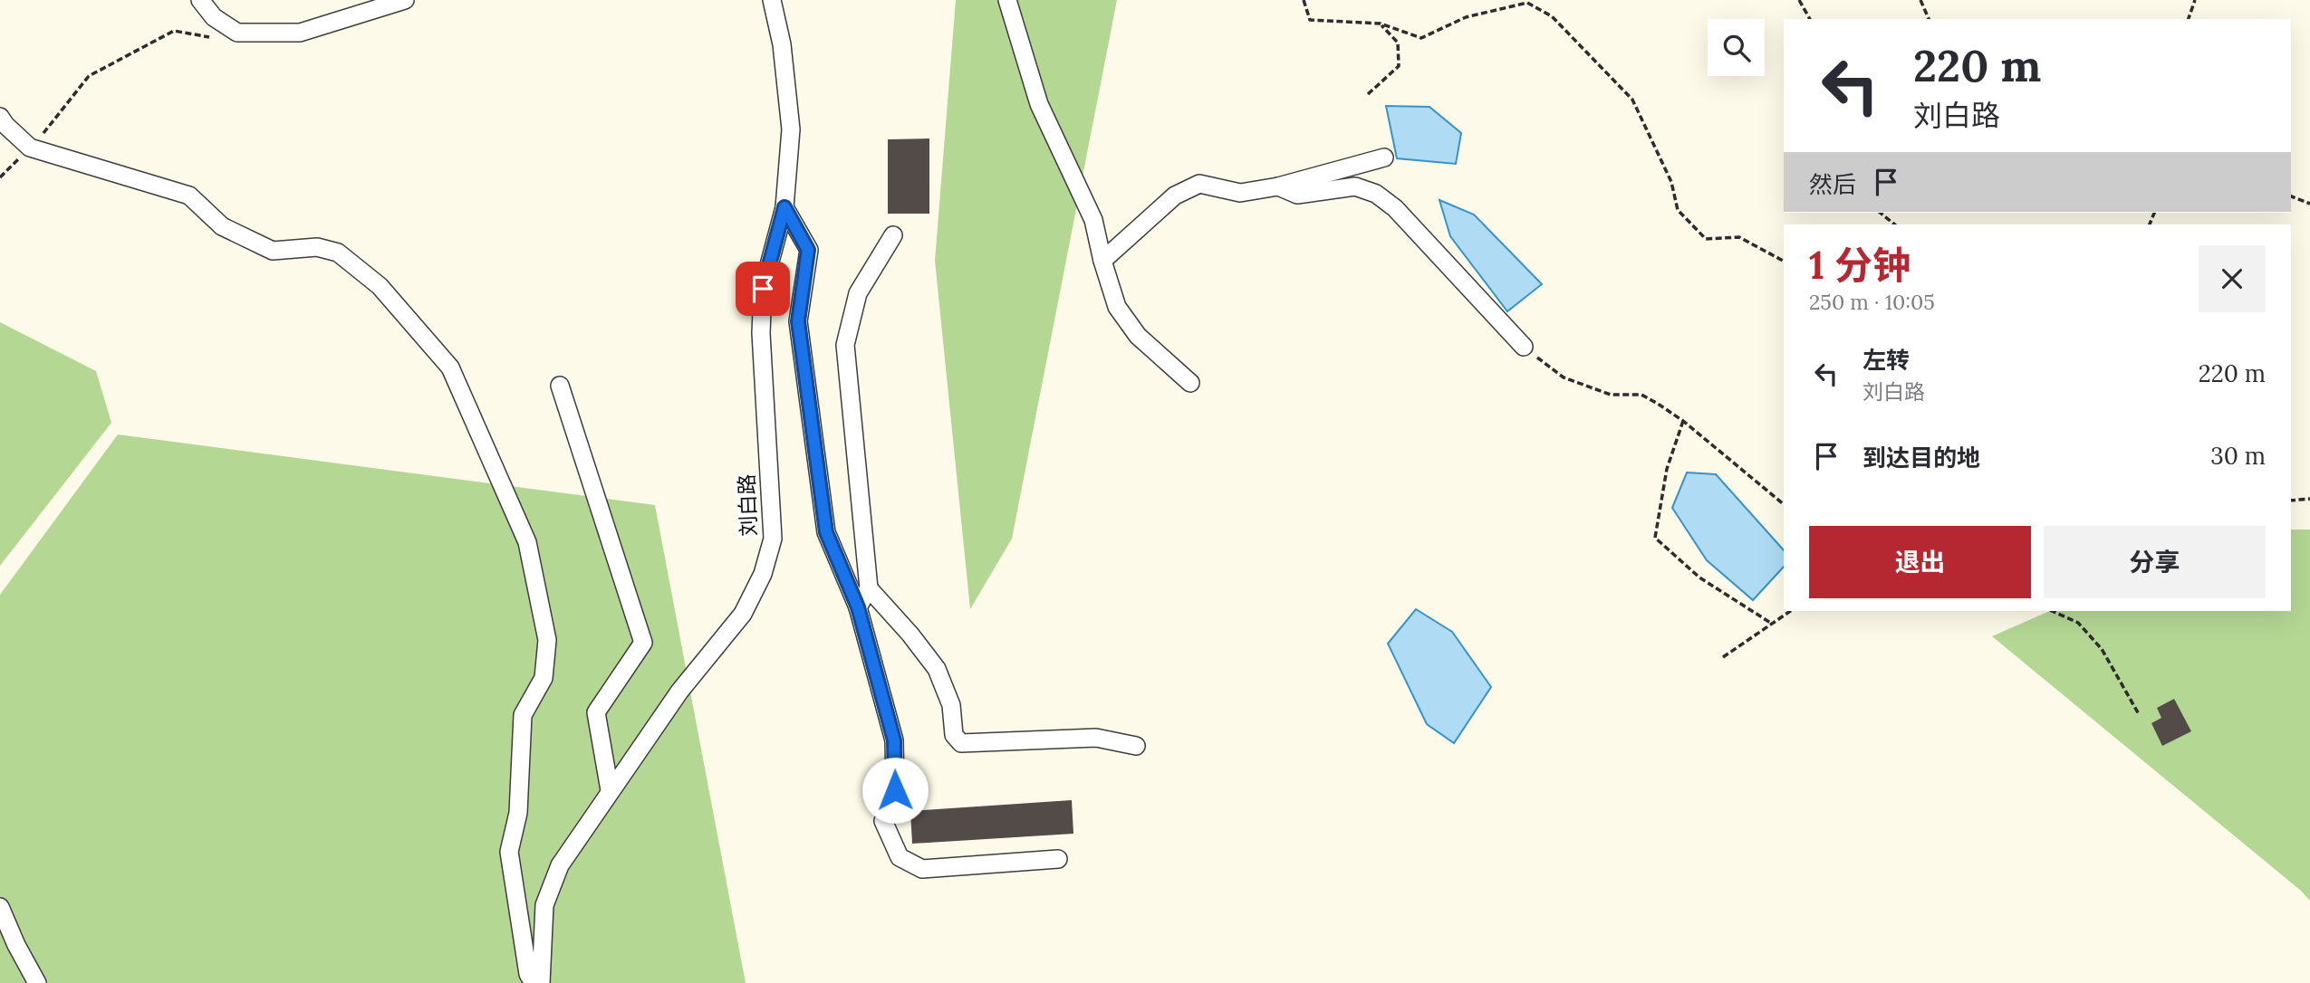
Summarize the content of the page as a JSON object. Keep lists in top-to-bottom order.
{
  "streets": {
    "street": ["刘白路"]
  },
  "page": {
    "turn": ["220 m", "刘白路"],
    "then": "然后",
    "heading": ["1 分钟", "250 m · 10:05"],
    "list": [
      {
        "name": "左转",
        "note": "刘白路",
        "value": "220 m"
      },
      {
        "name": "到达目的地",
        "value": "30 m"
      }
    ],
    "buttons": ["退出", "分享"]
  }
}
